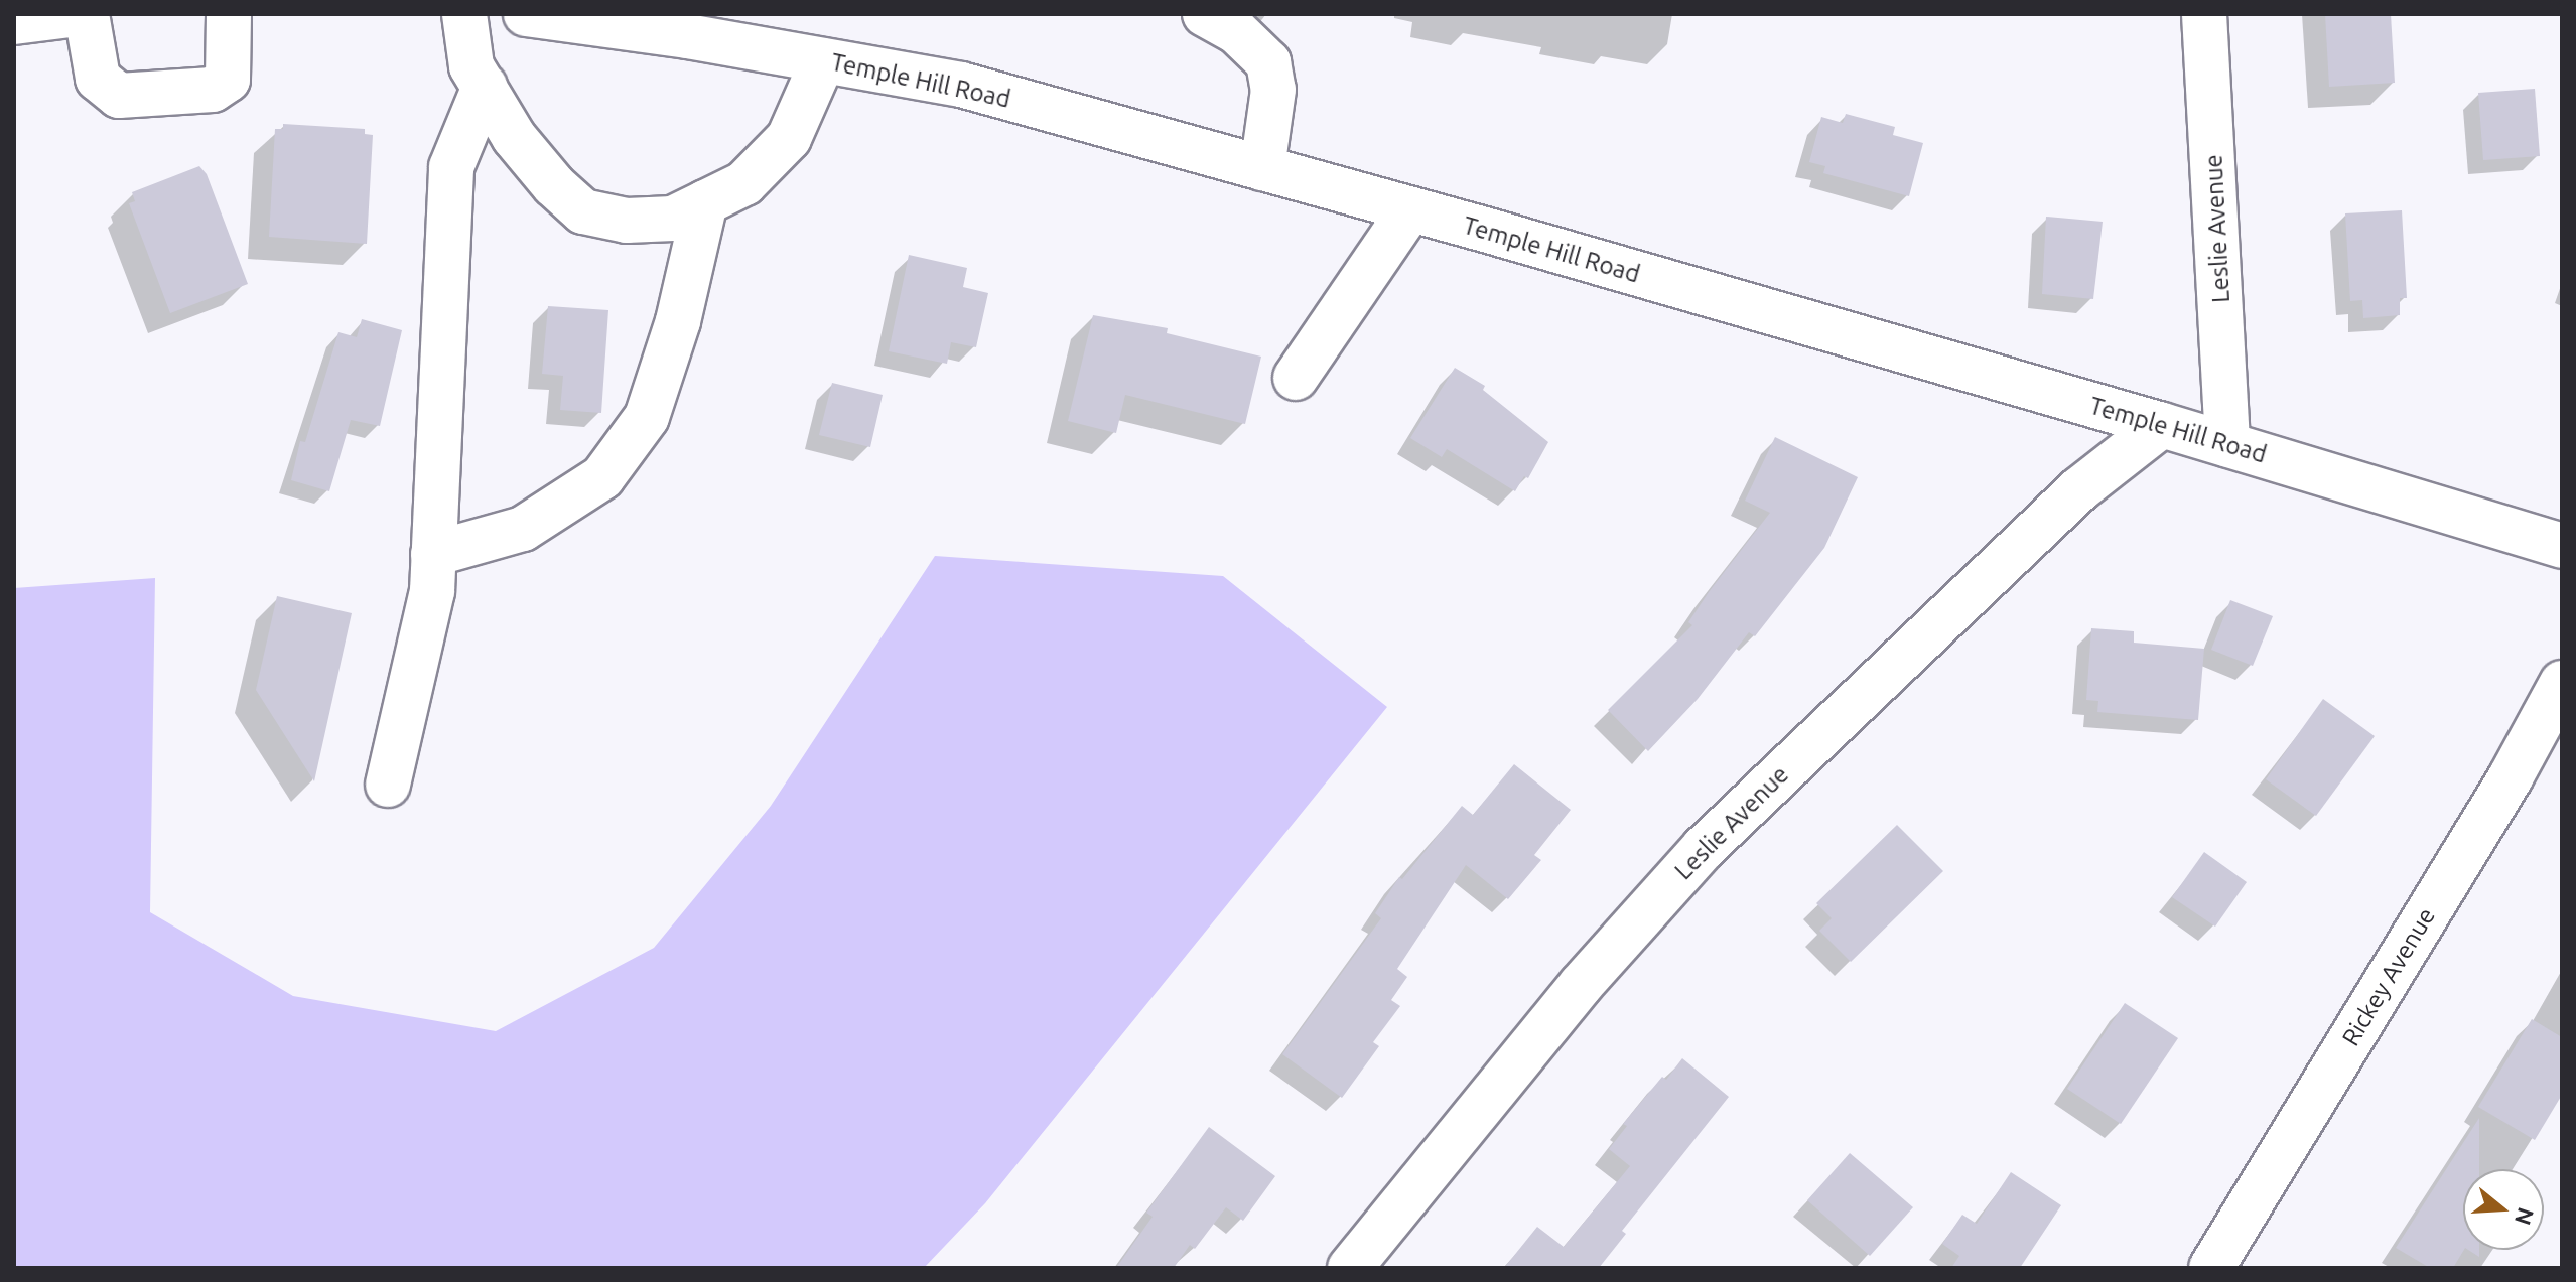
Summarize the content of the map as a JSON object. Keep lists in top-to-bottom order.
{
  "streets": {
    "street": ["Temple Hill Road", "Leslie Avenue", "Rickey Avenue"]
  },
  "crossings": [
    ["Temple Hill Road", "Leslie Avenue"]
  ],
  "north": "right"
}
